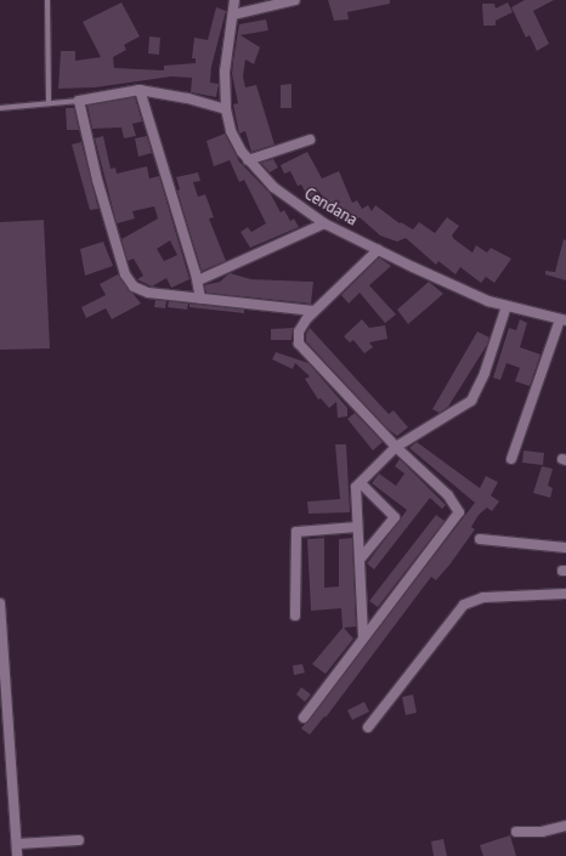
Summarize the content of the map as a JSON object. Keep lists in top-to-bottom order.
{
  "streets": {
    "street": ["Cendana"]
  }
}
